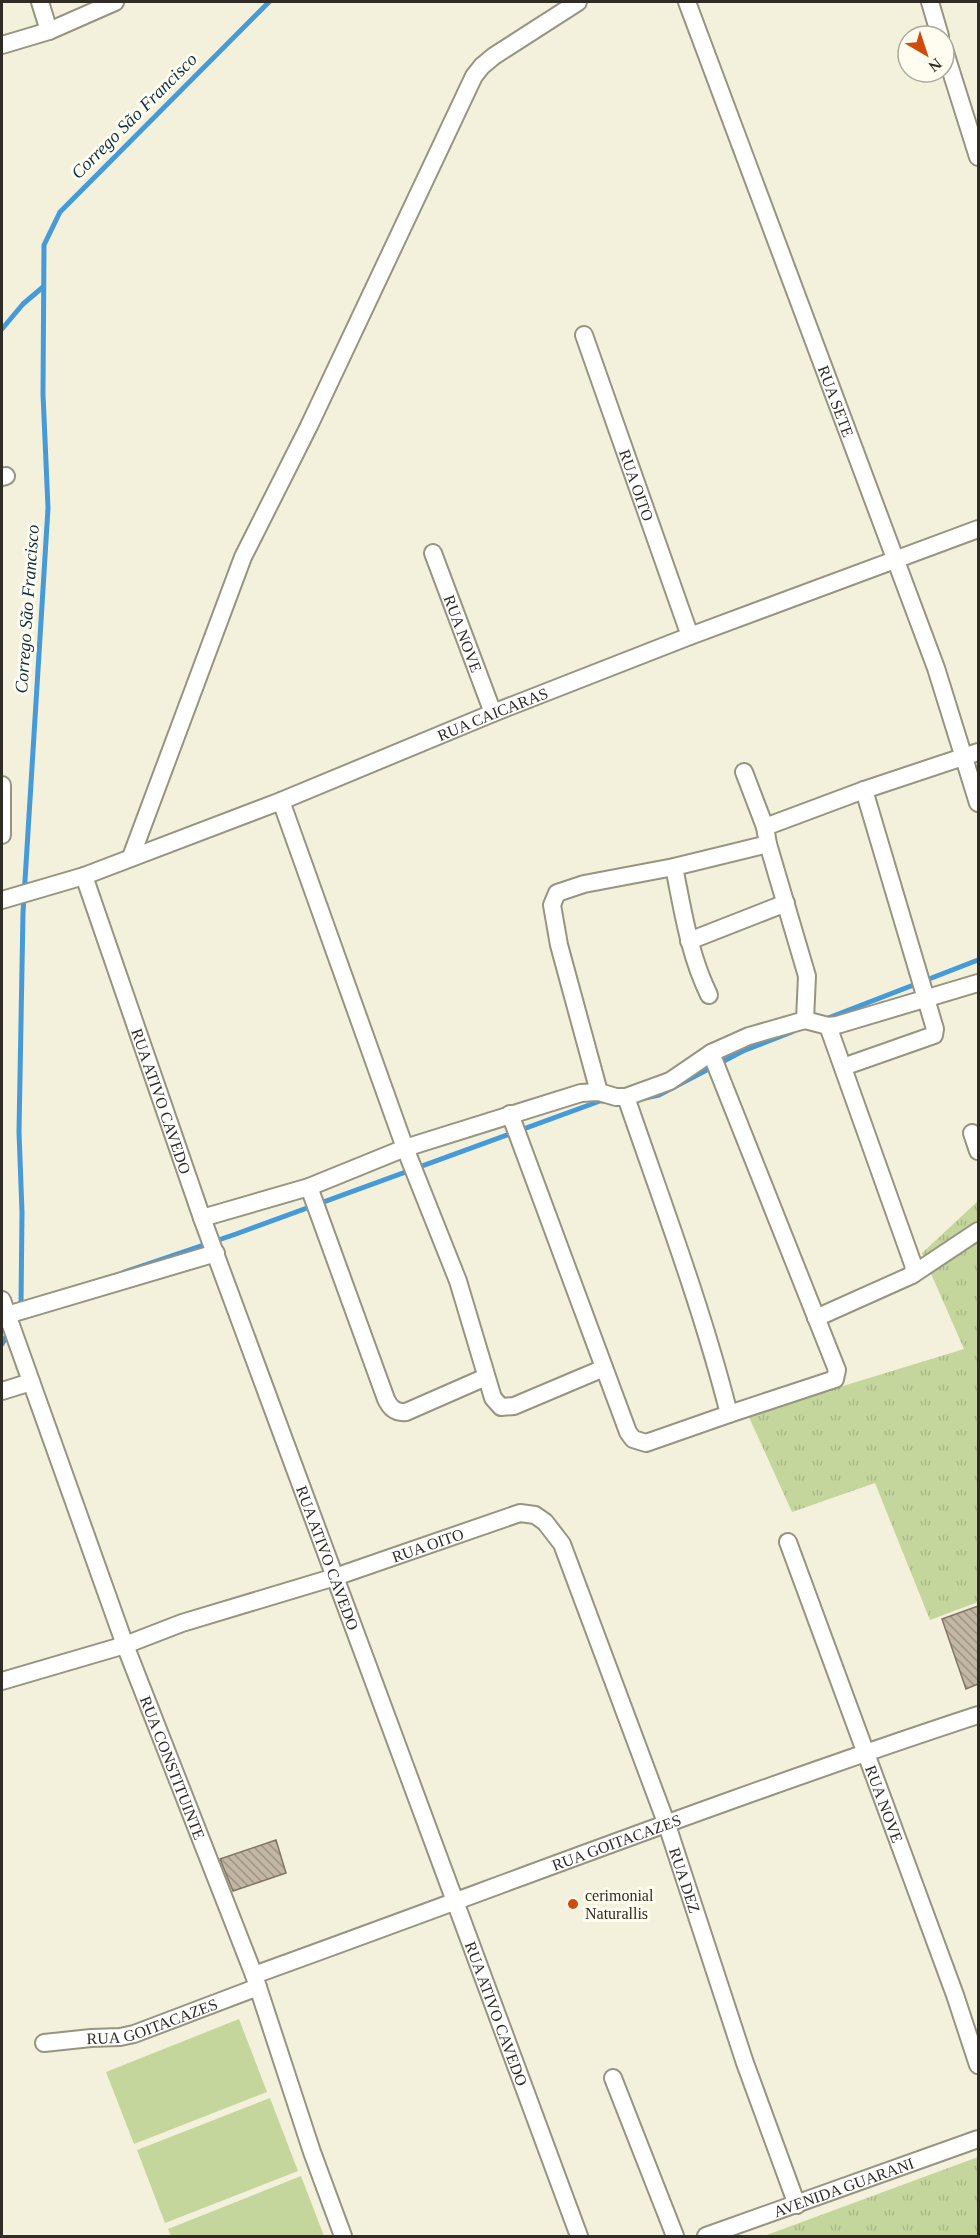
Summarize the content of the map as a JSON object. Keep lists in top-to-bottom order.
{
  "streets": {
    "street": [
      "RUA SETE",
      "RUA OITO",
      "RUA NOVE",
      "RUA CAICARAS",
      "RUA ATIVO CAVEDO",
      "RUA CONSTITUINTE",
      "RUA GOITACAZES",
      "RUA DEZ",
      "AVENIDA GUARANI"
    ]
  },
  "crossings": [
    ["RUA SETE", "RUA CAICARAS"],
    ["RUA OITO", "RUA CAICARAS"],
    ["RUA OITO", "RUA ATIVO CAVEDO"],
    ["RUA OITO", "RUA CONSTITUINTE"],
    ["RUA OITO", "RUA DEZ"],
    ["RUA NOVE", "RUA CAICARAS"],
    ["RUA NOVE", "RUA GOITACAZES"],
    ["RUA CAICARAS", "RUA ATIVO CAVEDO"],
    ["RUA ATIVO CAVEDO", "RUA GOITACAZES"],
    ["RUA CONSTITUINTE", "RUA GOITACAZES"],
    ["RUA GOITACAZES", "RUA DEZ"],
    ["RUA DEZ", "AVENIDA GUARANI"]
  ],
  "water": ["Corrego São Francisco"],
  "places": ["cerimonial Naturallis"],
  "north": "bottom right"
}
